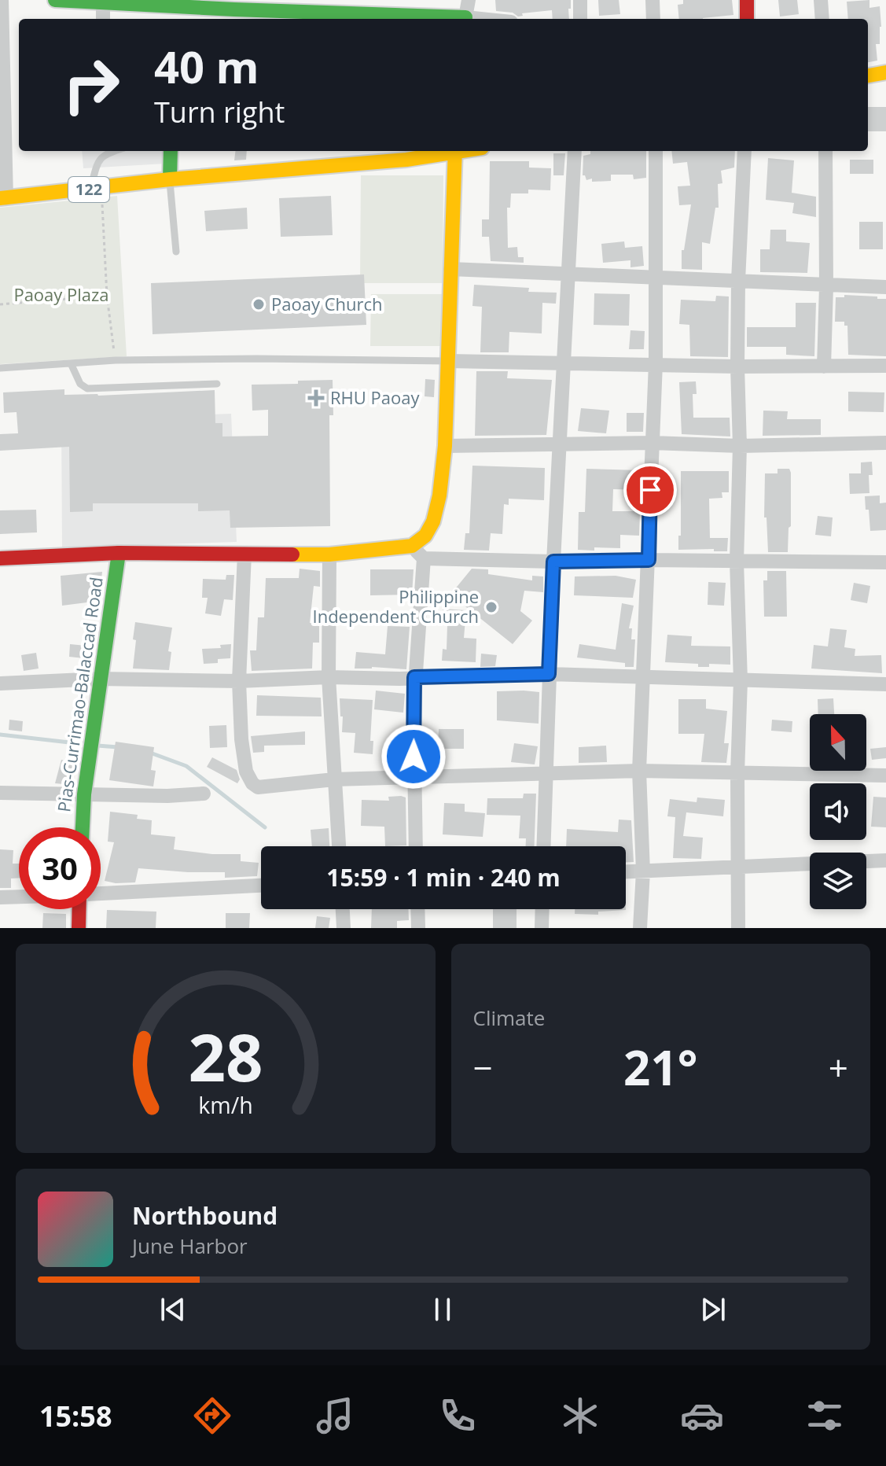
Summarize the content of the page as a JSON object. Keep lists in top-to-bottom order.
{
  "streets": {
    "main road": ["122", "Pias-Currimao-Balaccad Road"]
  },
  "parks": ["Paoay Plaza"],
  "places": {
    "other": ["Paoay Church", "Philippine Independent Church"],
    "health": ["RHU Paoay"]
  },
  "north": "top",
  "page": {
    "turn": ["40 m", "Turn right"],
    "limit": "30",
    "trip": "15:59 · 1 min · 240 m",
    "tile": "Climate",
    "heat": ["−", "21°", "+"],
    "song": ["Northbound", "June Harbor"],
    "tabs": "15:58",
    "gauge": ["28", "km/h"]
  }
}
